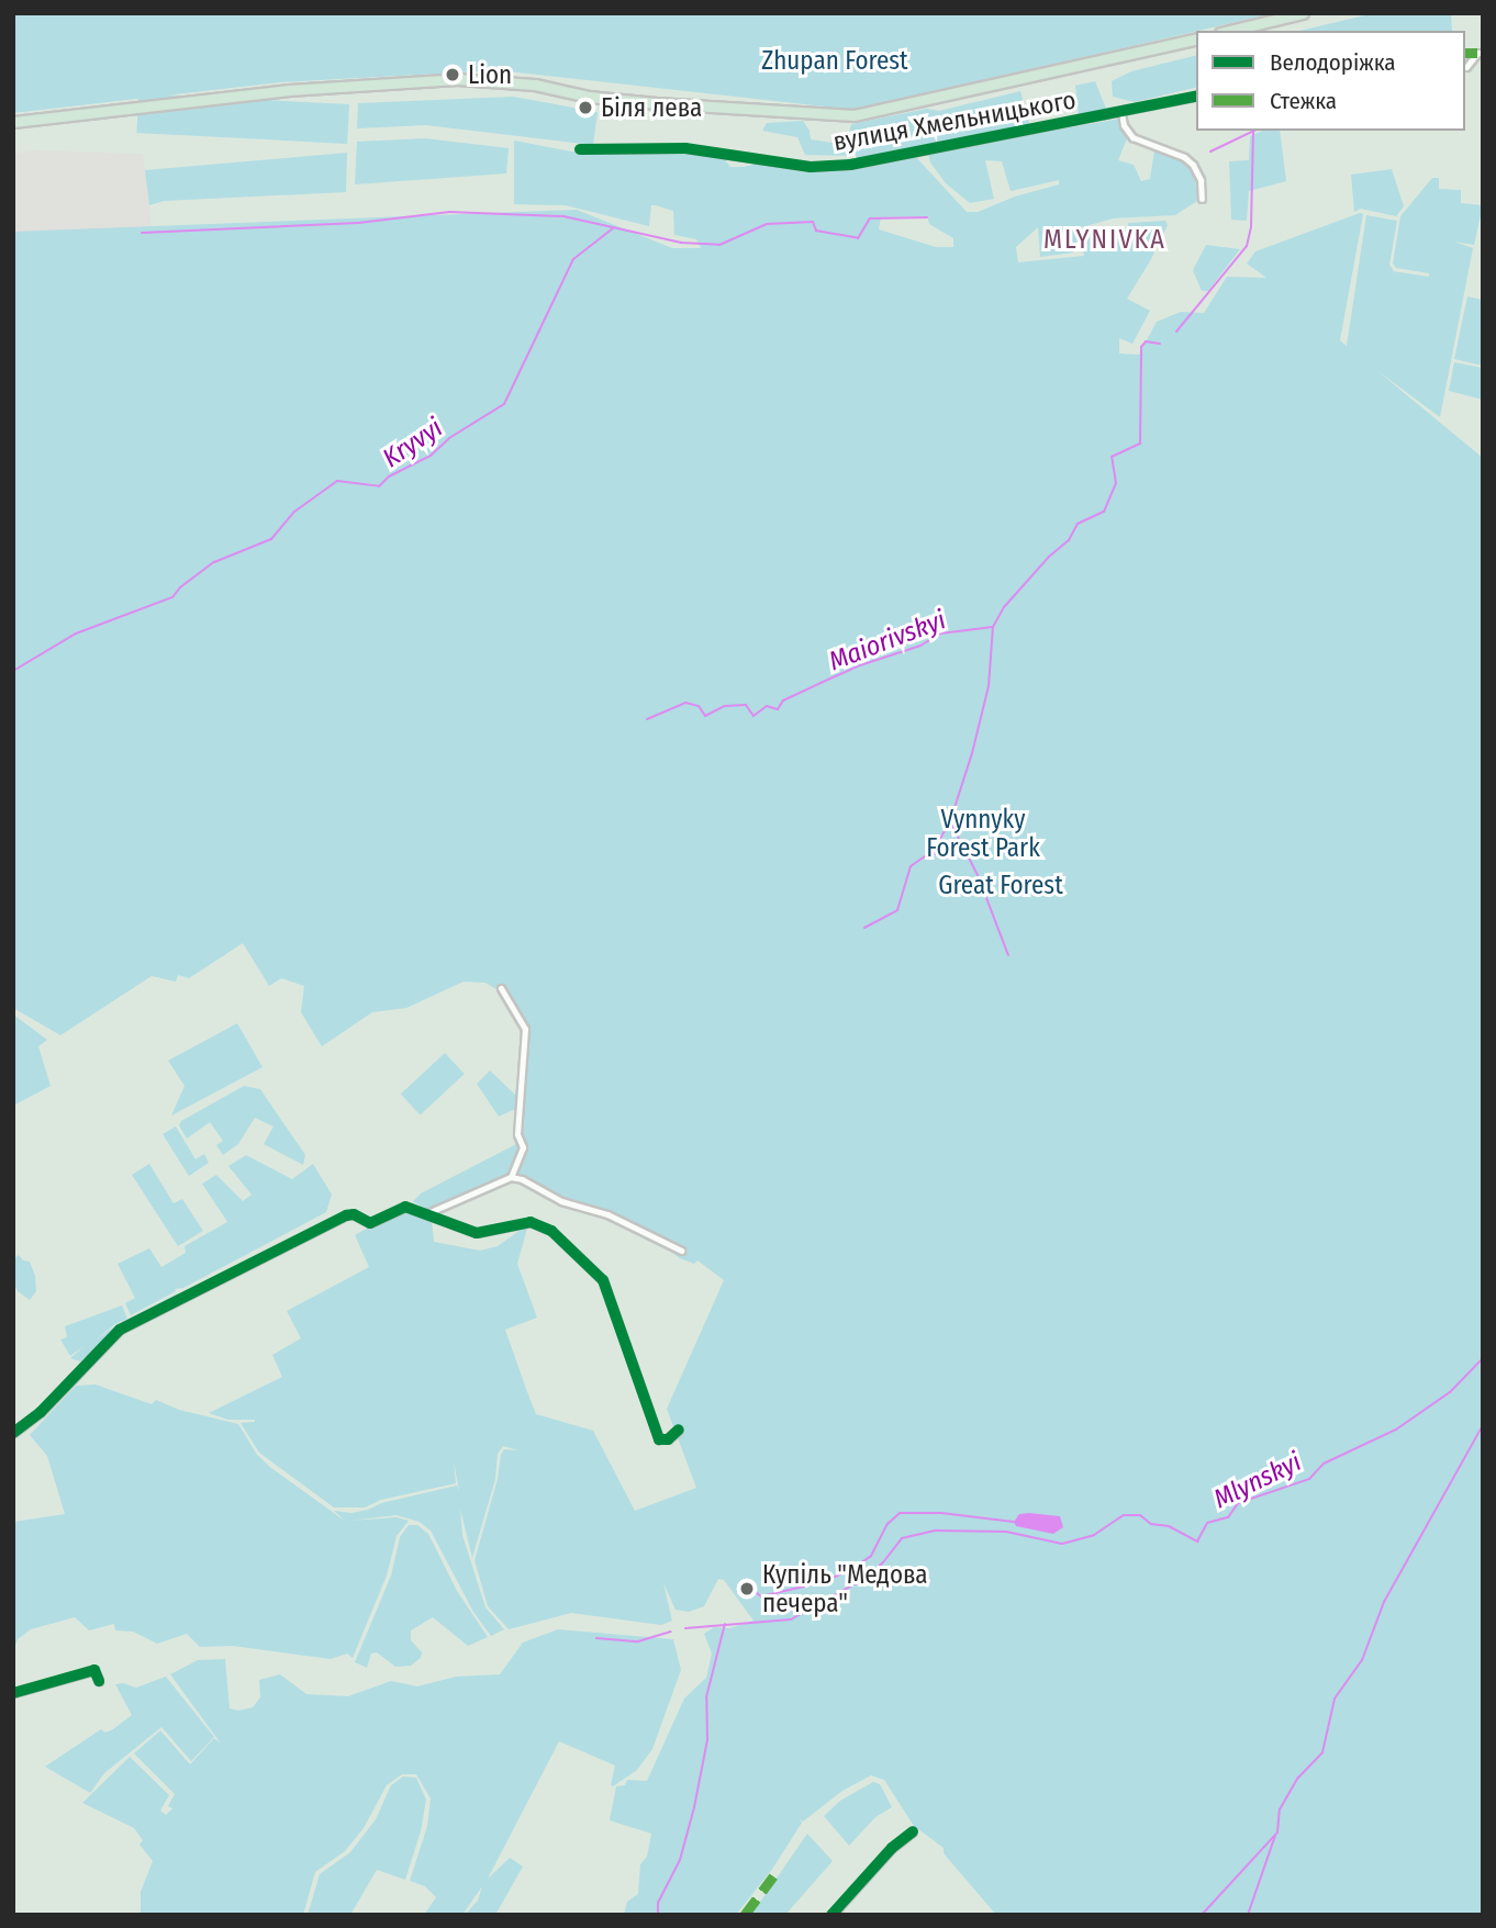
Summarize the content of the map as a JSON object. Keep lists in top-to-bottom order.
{
  "streets": {
    "street": ["вулиця Хмельницького"]
  },
  "districts": ["MLYNIVKA"],
  "water": ["Kryvyi", "Maiorivskyi", "Mlynskyi"],
  "parks": ["Zhupan Forest", "Vynnyky Forest Park", "Great Forest"],
  "places": ["Lion", "Бiля лева", "Купіль \"Медова печера\""],
  "legend": ["Велодоріжка", "Стежка"]
}
